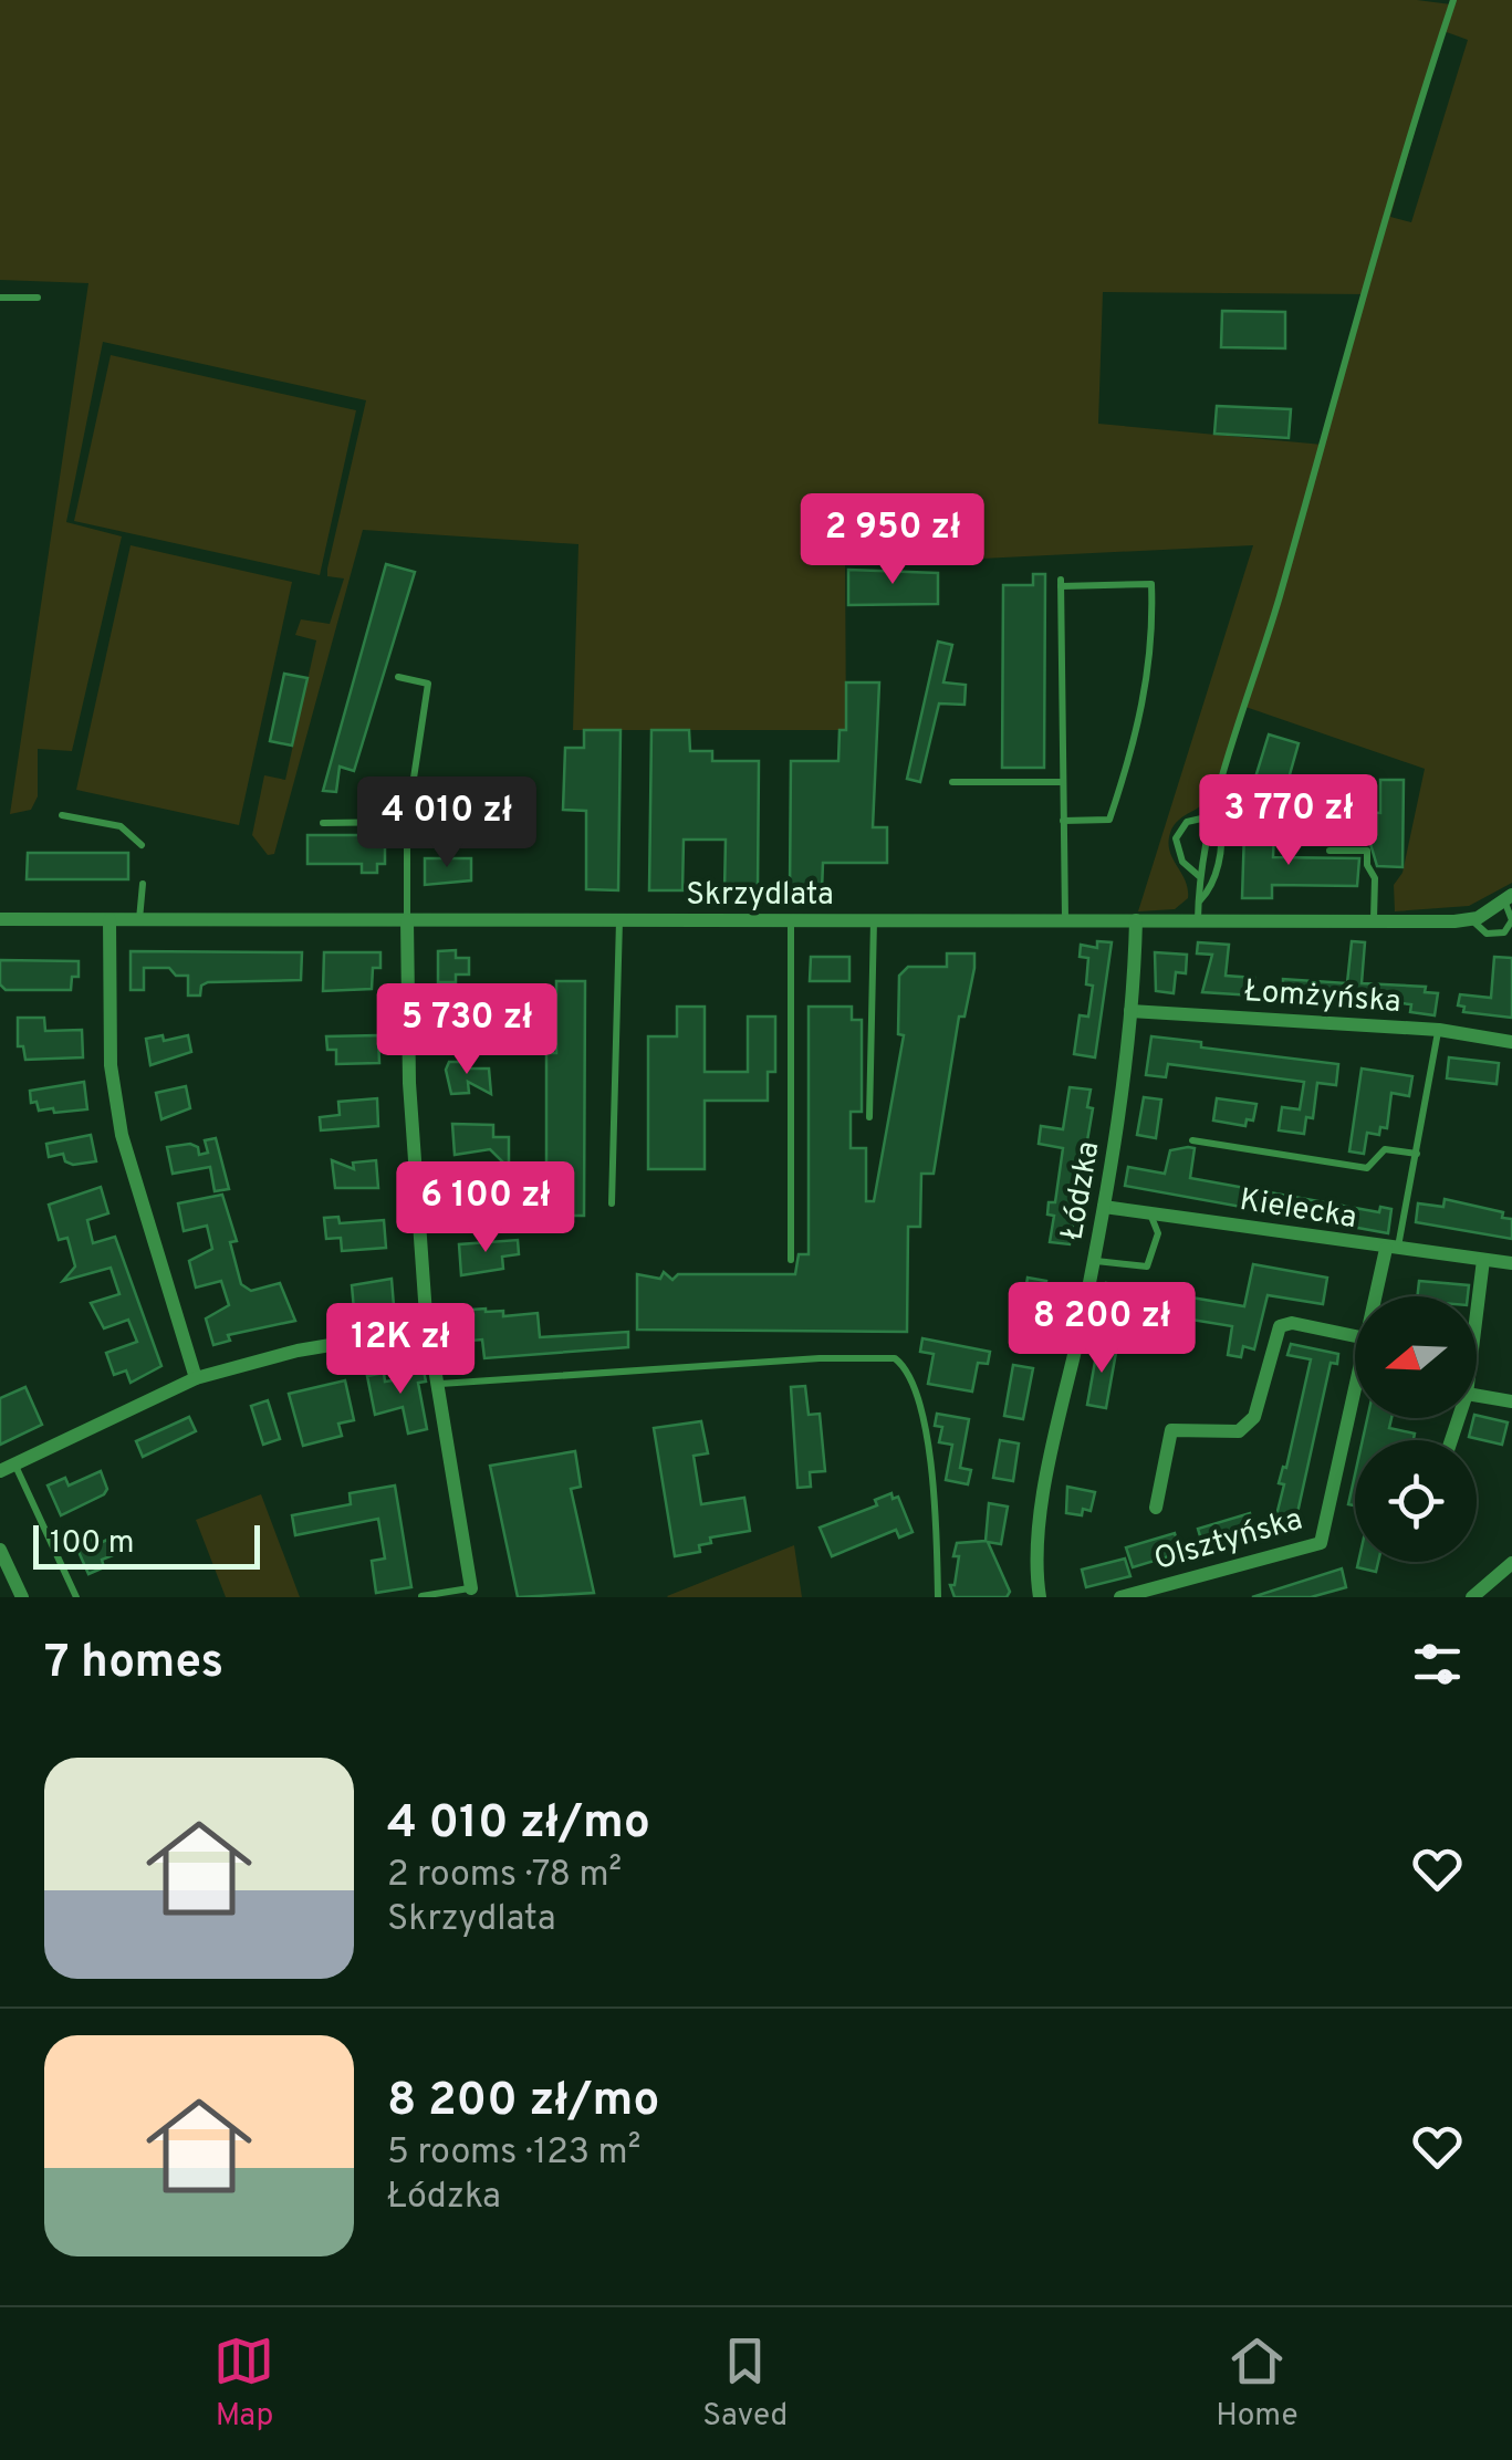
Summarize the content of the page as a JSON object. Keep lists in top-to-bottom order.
{
  "streets": {
    "street": [
      "Skrzydlata",
      "Łomżyńska",
      "Łódzka",
      "Kielecka",
      "Olsztyńska"
    ]
  },
  "crossings": [
    ["Skrzydlata", "Łódzka"],
    ["Łomżyńska", "Łódzka"],
    ["Łódzka", "Kielecka"],
    ["Kielecka", "Olsztyńska"]
  ],
  "scale_bar": "100 m",
  "north": "left",
  "page": {
    "price": [
      "2 950 zł",
      "3 770 zł",
      "4 010 zł",
      "5 730 zł",
      "6 100 zł",
      "8 200 zł",
      "12K zł"
    ],
    "scale": "100 m",
    "heading": "7 homes",
    "list": [
      {
        "name": "4 010 zł/mo",
        "note": "2 rooms · 78 m² · Skrzydlata"
      },
      {
        "name": "8 200 zł/mo",
        "note": "5 rooms · 123 m² · Łódzka"
      }
    ],
    "tabs": ["Map", "Saved", "Home"]
  }
}
